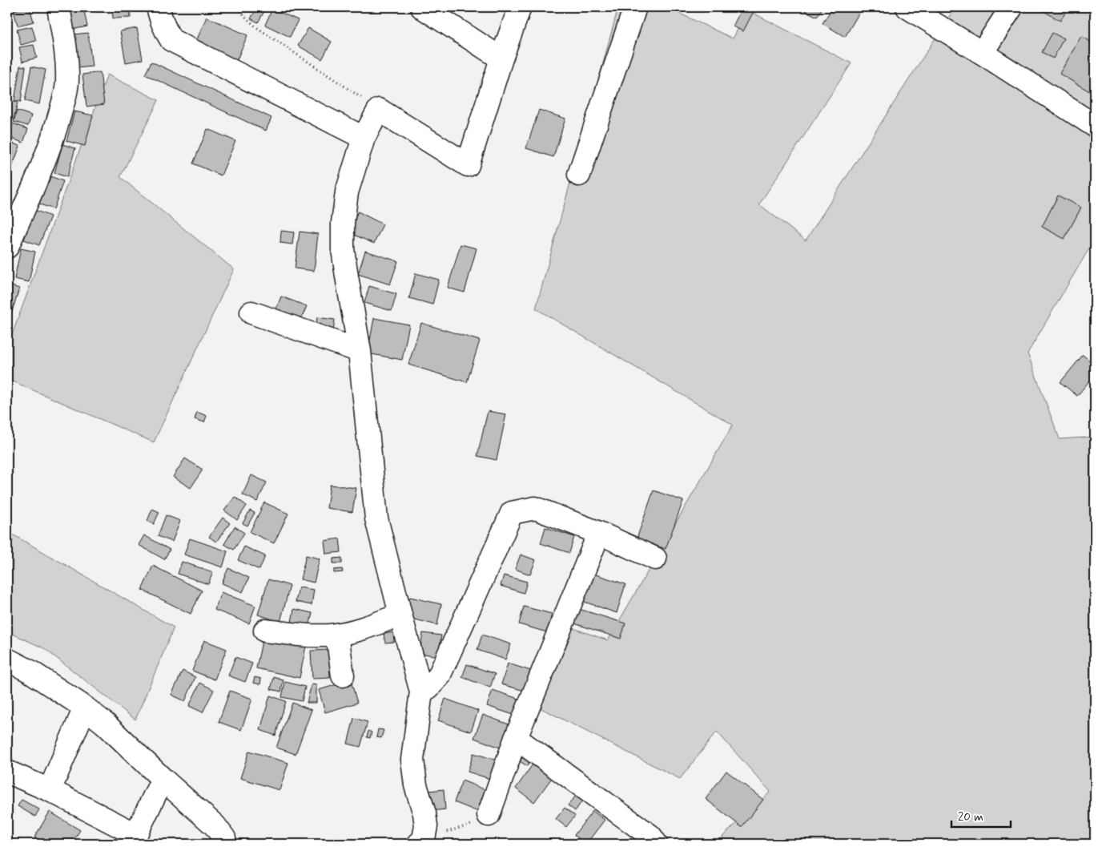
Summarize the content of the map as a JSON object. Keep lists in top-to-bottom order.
{
  "scale_bar": "20 m"
}
